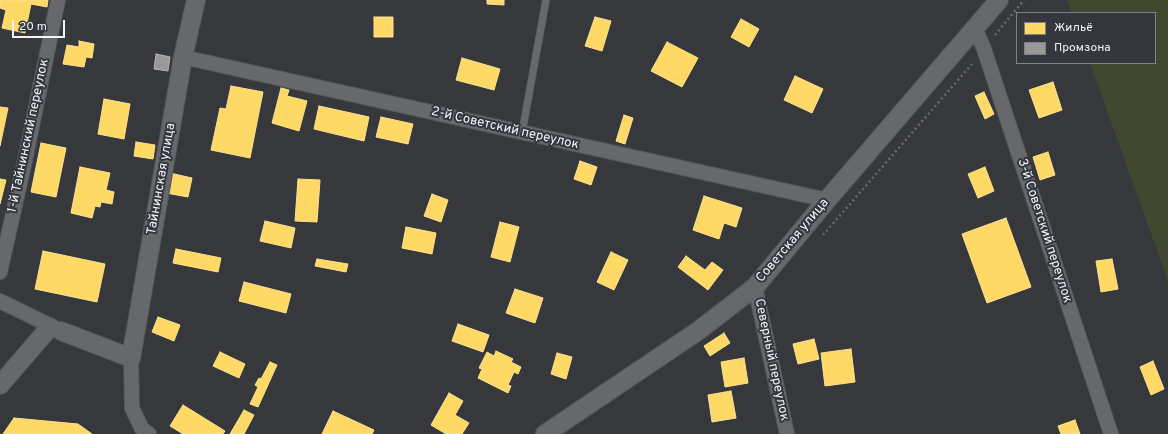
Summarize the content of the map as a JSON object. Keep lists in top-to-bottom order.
{
  "streets": {
    "street": [
      "2-й Советский переулок",
      "1-й Тайнинский переулок",
      "Тайнинская улица",
      "3-й Советский переулок",
      "Советская улица",
      "Северный переулок"
    ]
  },
  "crossings": [
    ["2-й Советский переулок", "Тайнинская улица"],
    ["2-й Советский переулок", "Советская улица"],
    ["3-й Советский переулок", "Советская улица"],
    ["Советская улица", "Северный переулок"]
  ],
  "legend": ["Жильё", "Промзона"],
  "scale_bar": "20 m"
}
